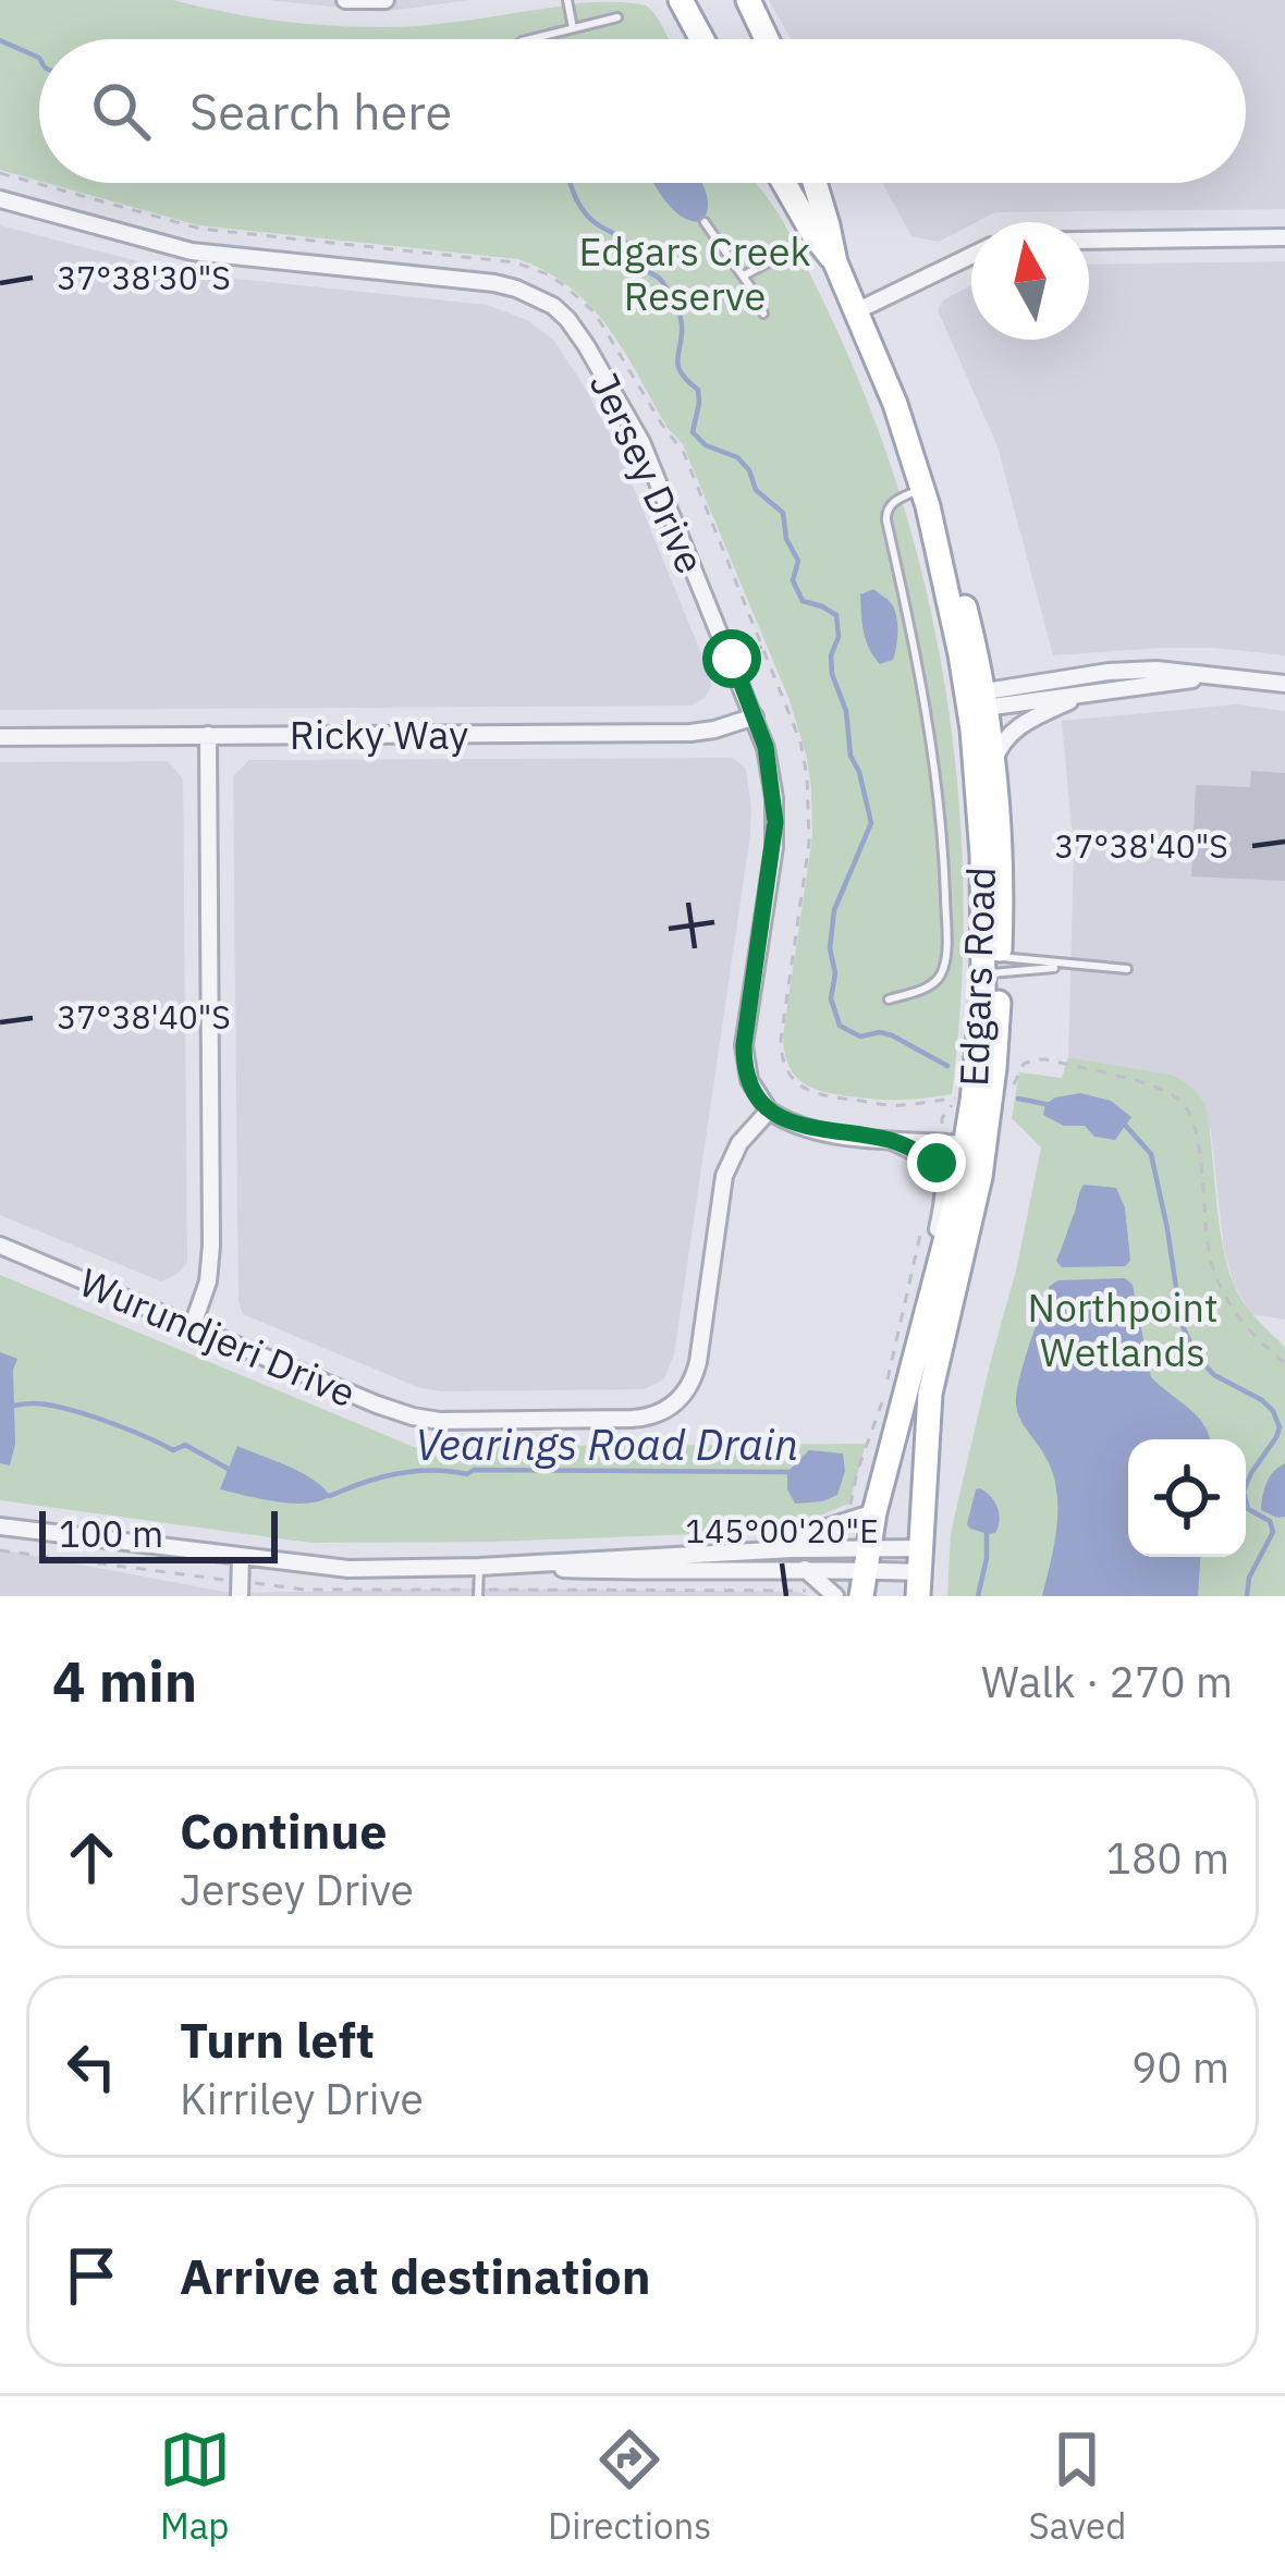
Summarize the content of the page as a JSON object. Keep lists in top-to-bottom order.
{
  "streets": {
    "main road": ["Edgars Road"],
    "street": ["Jersey Drive", "Ricky Way", "Wurundjeri Drive"]
  },
  "crossings": [
    ["Jersey Drive", "Ricky Way"],
    ["Jersey Drive", "Wurundjeri Drive"]
  ],
  "water": ["Vearings Road Drain"],
  "parks": ["Edgars Creek Reserve", "Northpoint Wetlands"],
  "scale_bar": "100 m",
  "north": "top",
  "page": {
    "search": "Search here",
    "scale": "100 m",
    "heading": ["4 min", "Walk · 270 m"],
    "list": [
      ["Continue", "Jersey Drive", "180 m"],
      ["Turn left", "Kirriley Drive", "90 m"],
      "Arrive at destination"
    ],
    "nav": ["Map", "Directions", "Saved"]
  },
  "coordinates": ["37°38'30\"S", "37°38'40\"S", "145°00'20\"E"]
}
